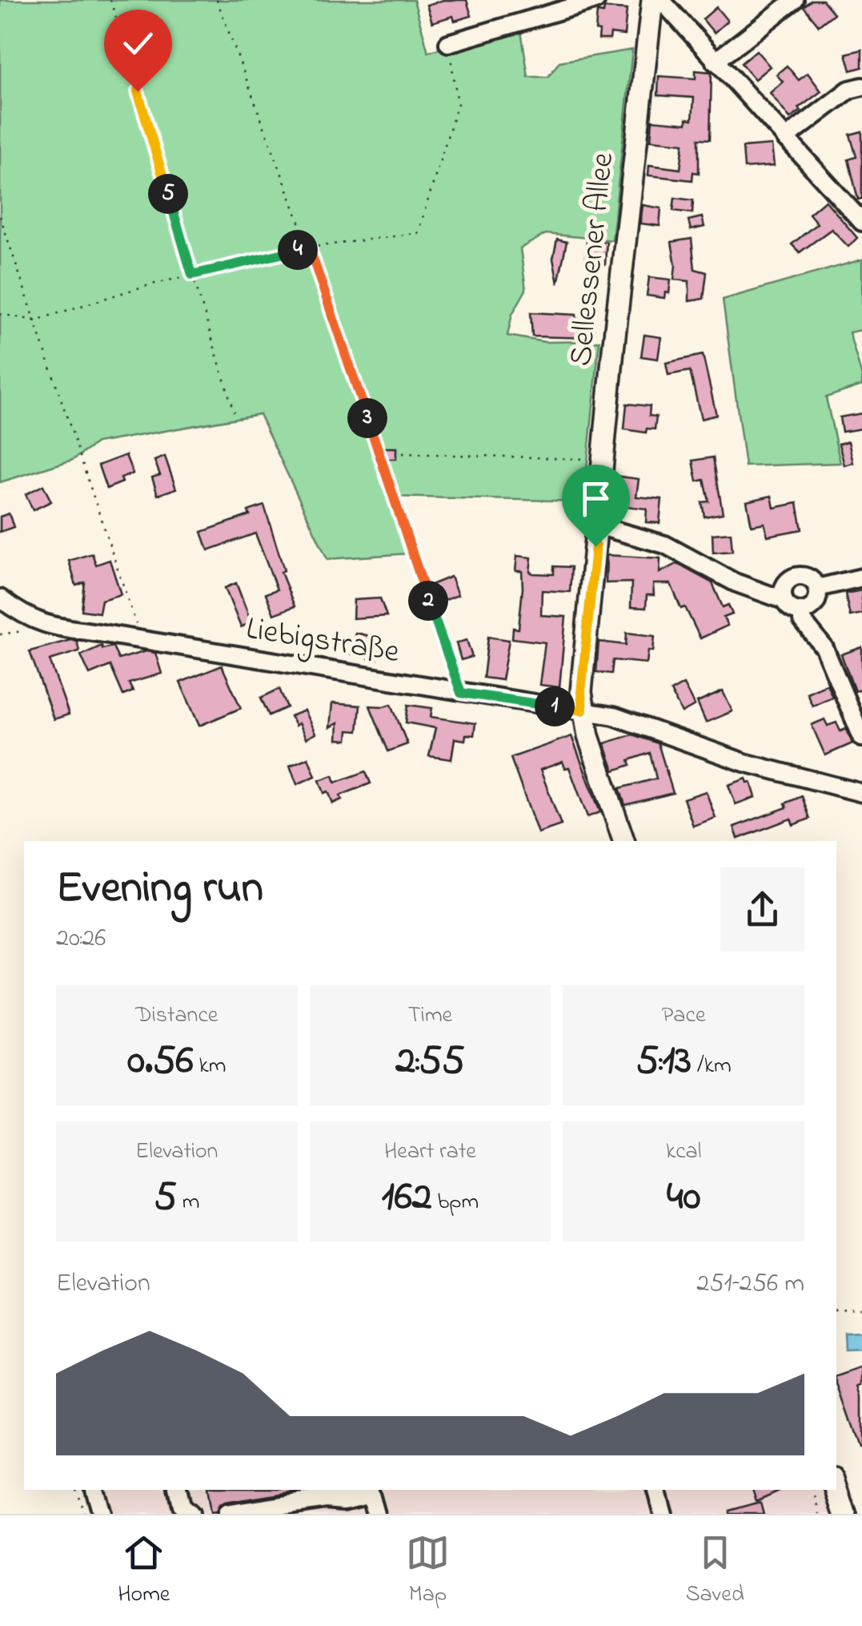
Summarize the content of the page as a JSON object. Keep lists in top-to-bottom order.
{
  "streets": {
    "main road": ["Sellessener Allee"],
    "street": ["Liebigstraße"]
  },
  "crossings": [
    ["Sellessener Allee", "Liebigstraße"]
  ],
  "page": {
    "pins": [
      "5",
      "4",
      "3",
      "2",
      "1"
    ],
    "heading": ["Evening run", "20:26"],
    "stats": [
      ["Distance", "0.56 km"],
      ["Time", "2:55"],
      ["Pace", "5:13 /km"],
      ["Elevation", "5 m"],
      ["Heart rate", "162 bpm"],
      ["kcal", "40"]
    ],
    "chart": ["Elevation", "251–256 m"],
    "tabs": ["Home", "Map", "Saved"]
  }
}
